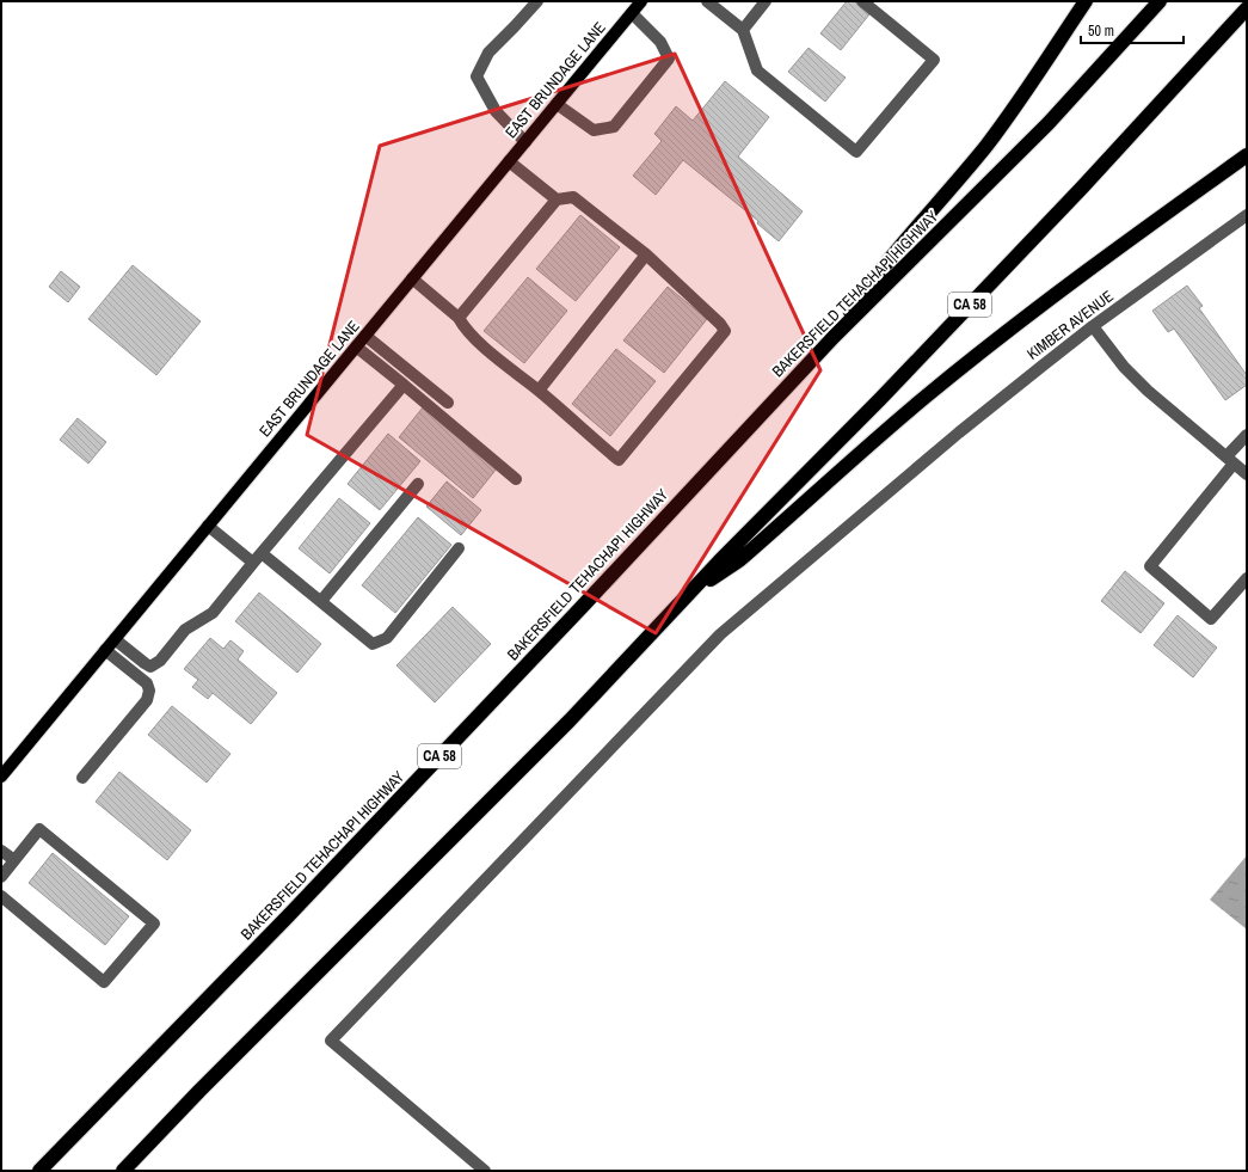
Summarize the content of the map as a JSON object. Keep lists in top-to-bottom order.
{
  "streets": {
    "highway": ["BAKERSFIELD TEHACHAPI HIGHWAY", "CA 58"],
    "main road": ["EAST BRUNDAGE LANE"],
    "street": ["KIMBER AVENUE"]
  },
  "scale_bar": "50 m"
}
